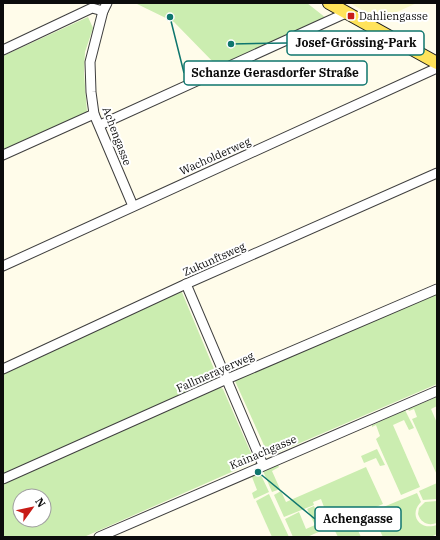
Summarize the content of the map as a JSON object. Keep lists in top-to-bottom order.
{
  "streets": {
    "street": [
      "Achengasse",
      "Wacholderweg",
      "Zukunftsweg",
      "Fallmerayerweg",
      "Kainachgasse"
    ]
  },
  "crossings": [
    ["Achengasse", "Wacholderweg"]
  ],
  "places": {
    "transit": ["Dahliengasse"],
    "other": ["Schanze Gerasdorfer Straße", "Josef-Grössing-Park", "Achengasse"]
  },
  "north": "top right"
}
